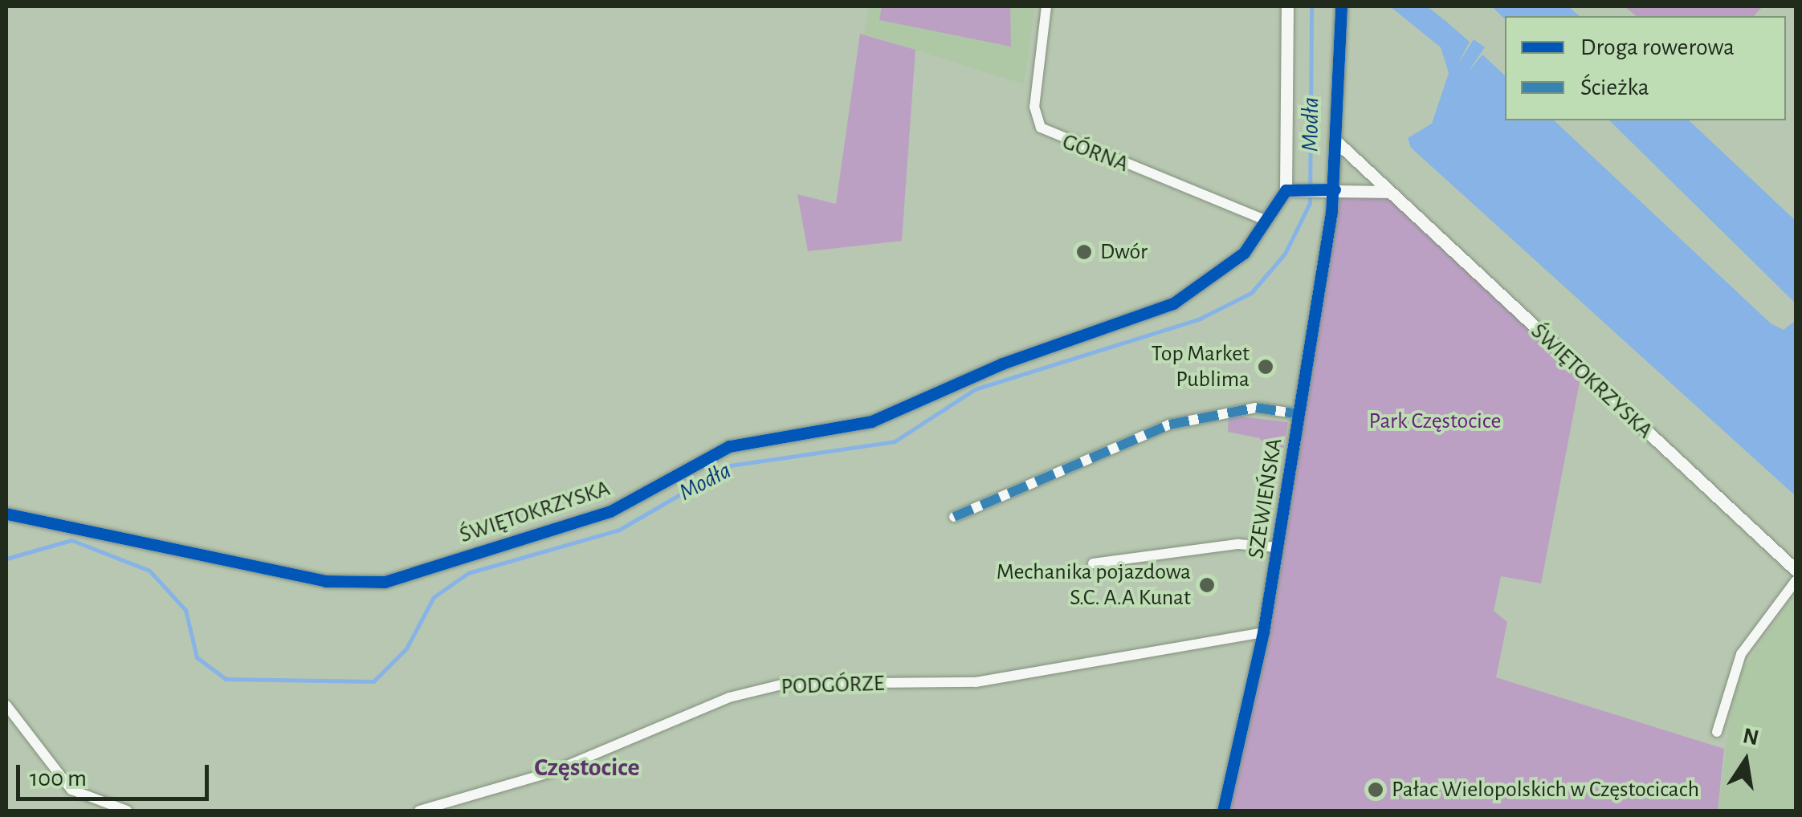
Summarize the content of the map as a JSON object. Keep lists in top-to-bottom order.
{
  "streets": {
    "street": [
      "GÓRNA",
      "ŚWIĘTOKRZYSKA",
      "SZEWIEŃSKA",
      "PODGÓRZE"
    ]
  },
  "crossings": [
    ["GÓRNA", "ŚWIĘTOKRZYSKA"],
    ["ŚWIĘTOKRZYSKA", "SZEWIEŃSKA"],
    ["SZEWIEŃSKA", "PODGÓRZE"]
  ],
  "districts": ["Częstocice"],
  "water": ["Modła"],
  "parks": ["Park Częstocice"],
  "places": [
    "Dwór",
    "Top Market Publima",
    "Mechanika pojazdowa S.C. A.A Kunat",
    "Pałac Wielopolskich w Częstocicach"
  ],
  "legend": ["Droga rowerowa", "Ścieżka"],
  "scale_bar": "100 m",
  "north": "top"
}
